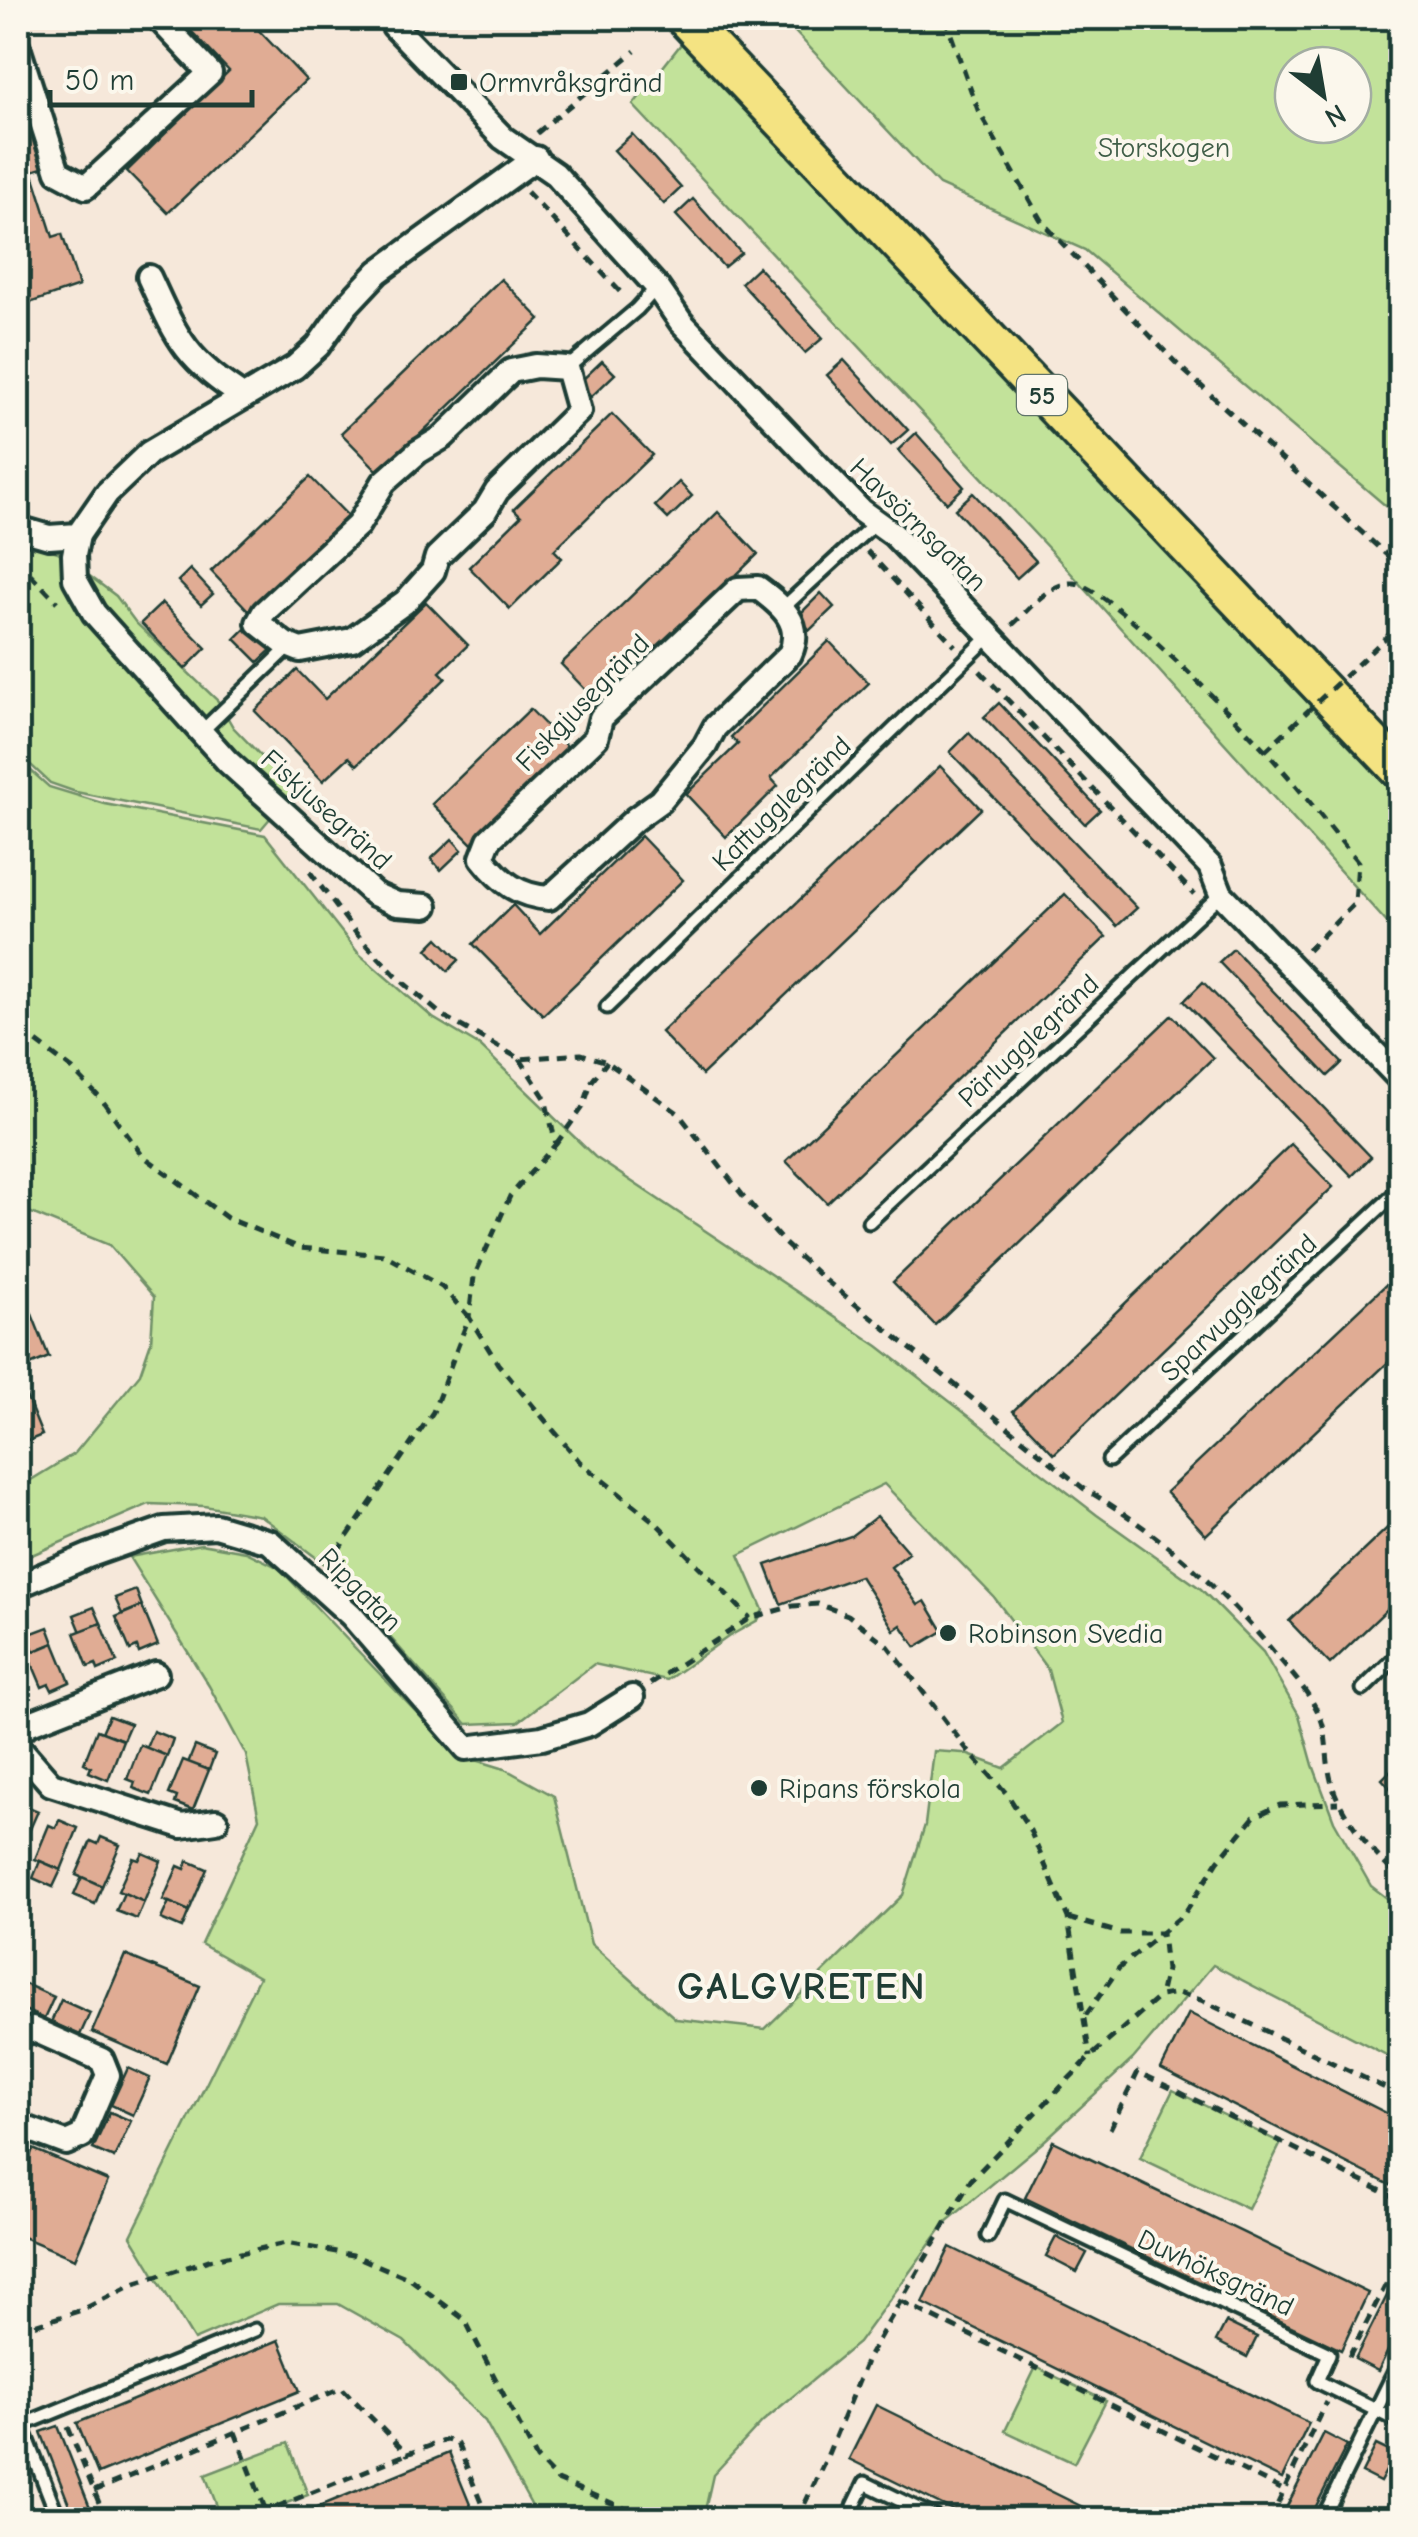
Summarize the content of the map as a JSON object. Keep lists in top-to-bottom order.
{
  "streets": {
    "main road": ["55"],
    "street": [
      "Havsörnsgatan",
      "Fiskgjusegränd",
      "Fiskjusegränd",
      "Ripgatan"
    ],
    "lane": [
      "Kattugglegränd",
      "Pärlugglegränd",
      "Sparvugglegränd",
      "Duvhöksgränd"
    ]
  },
  "crossings": [
    ["Havsörnsgatan", "Kattugglegränd"],
    ["Havsörnsgatan", "Pärlugglegränd"]
  ],
  "districts": ["GALGVRETEN"],
  "parks": ["Storskogen"],
  "places": {
    "transit": ["Ormvråksgränd"],
    "other": ["Robinson Svedia", "Ripans förskola"]
  },
  "scale_bar": "50 m",
  "north": "bottom right"
}
